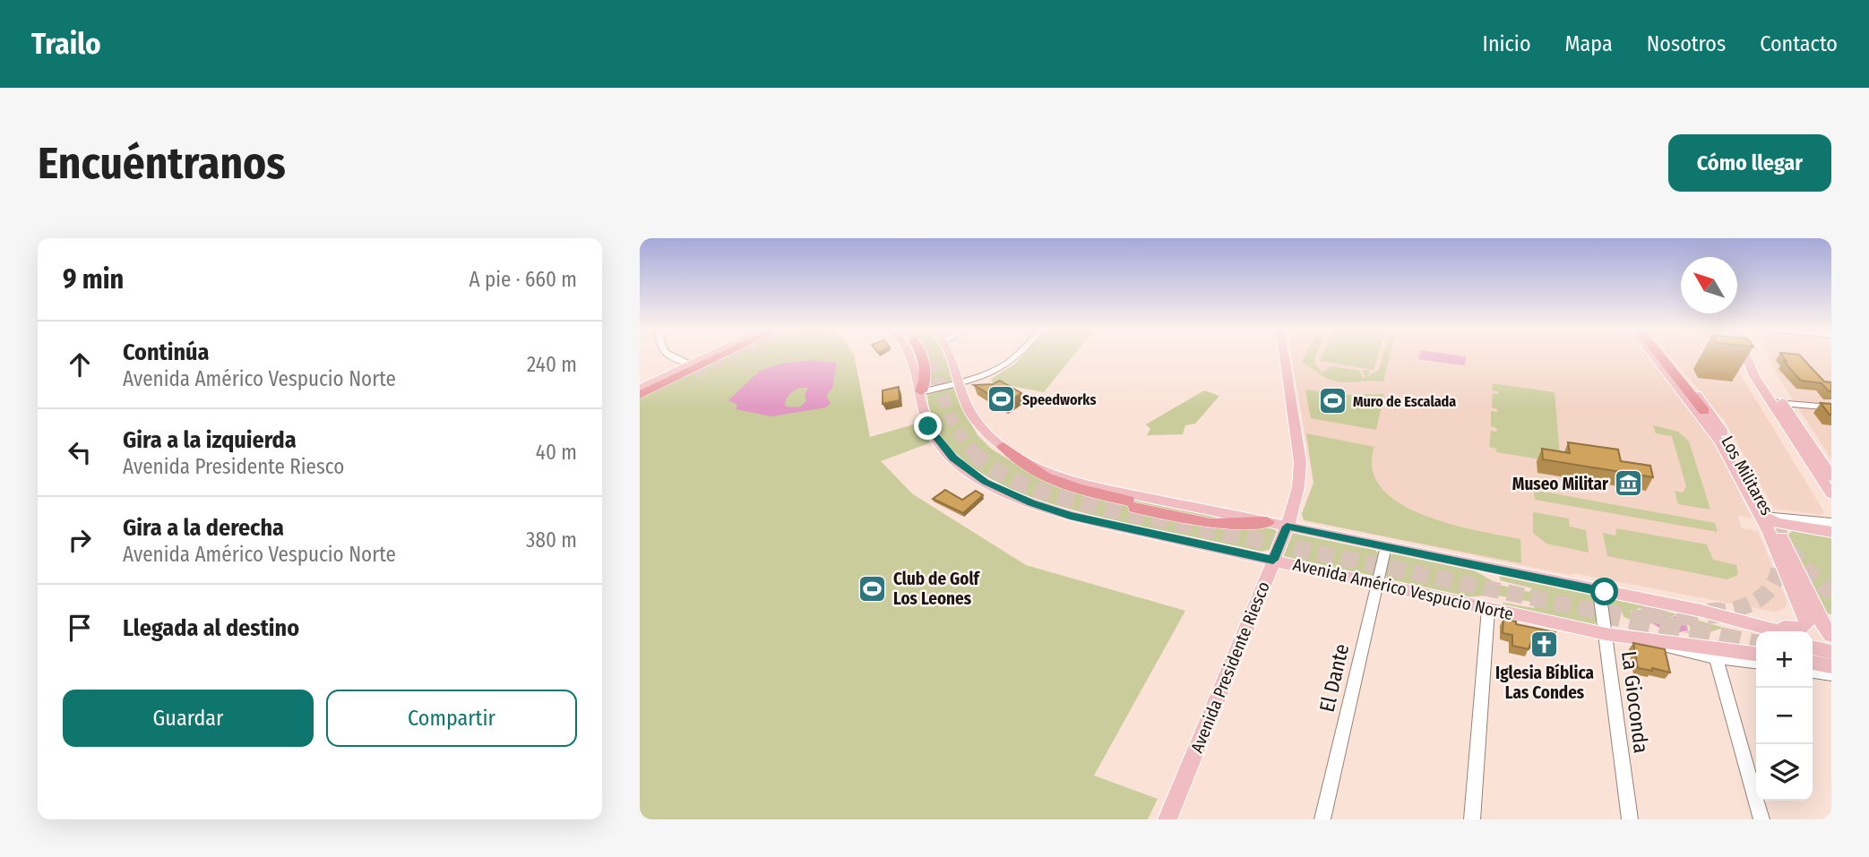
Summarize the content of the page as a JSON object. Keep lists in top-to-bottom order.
{
  "streets": {
    "main road": ["Los Militares", "Avenida Américo Vespucio Norte", "Avenida Presidente Riesco"],
    "street": ["El Dante", "La Gioconda"]
  },
  "crossings": [
    ["Avenida Américo Vespucio Norte", "Avenida Presidente Riesco"],
    ["Avenida Américo Vespucio Norte", "El Dante"],
    ["Avenida Américo Vespucio Norte", "La Gioconda"]
  ],
  "places": {
    "sports": ["Speedworks", "Muro de Escalada", "Club de Golf Los Leones"],
    "museum": ["Museo Militar"],
    "church": ["Iglesia Bíblica Las Condes"]
  },
  "north": "top left",
  "page": {
    "header": "Trailo",
    "nav": [
      "Inicio",
      "Mapa",
      "Nosotros",
      "Contacto"
    ],
    "buttons": [
      "Cómo llegar",
      ["Guardar", "Compartir"]
    ],
    "title": "Encuéntranos",
    "heading": ["9 min", "A pie · 660 m"],
    "list": [
      ["Continúa", "Avenida Américo Vespucio Norte", "240 m"],
      ["Gira a la izquierda", "Avenida Presidente Riesco", "40 m"],
      ["Gira a la derecha", "Avenida Américo Vespucio Norte", "380 m"],
      "Llegada al destino"
    ],
    "map_buttons": ["+", "−"]
  }
}
